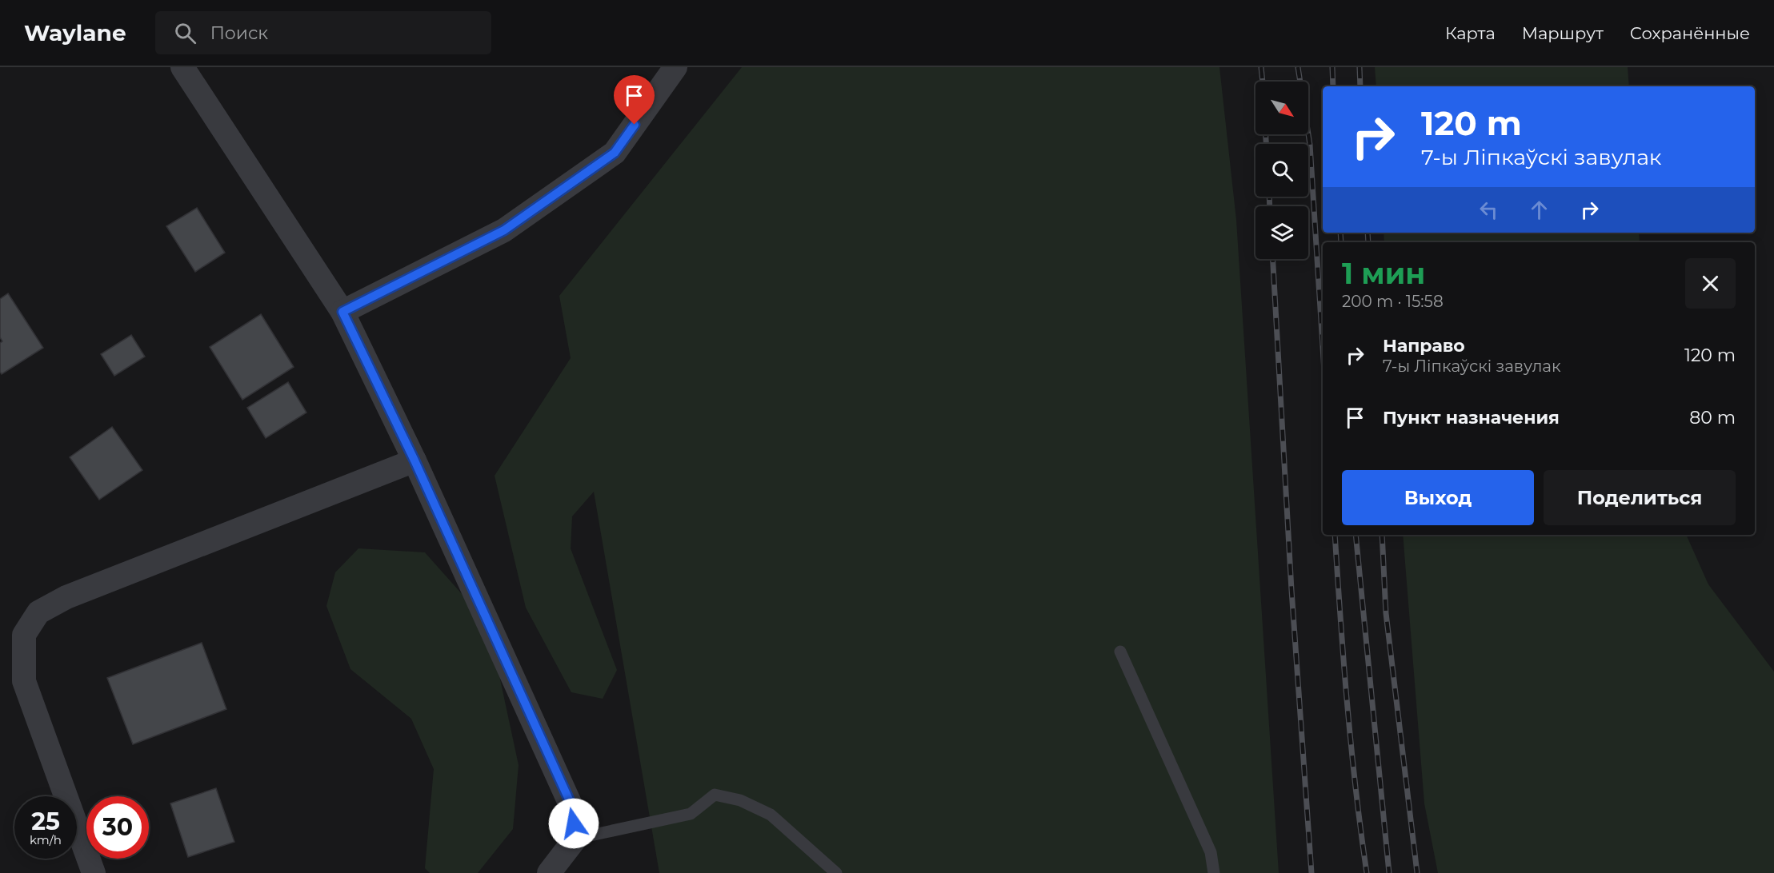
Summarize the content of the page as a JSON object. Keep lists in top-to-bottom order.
{
  "north": "bottom right",
  "page": {
    "header": "Waylane",
    "search": "Поиск",
    "nav": ["Карта", "Маршрут", "Сохранённые"],
    "turn": ["120 m", "7-ы Ліпкаўскі завулак"],
    "heading": ["1 мин", "200 m · 15:58"],
    "list": [
      {
        "name": "Направо",
        "note": "7-ы Ліпкаўскі завулак",
        "value": "120 m"
      },
      {
        "name": "Пункт назначения",
        "value": "80 m"
      }
    ],
    "buttons": ["Выход", "Поделиться"],
    "speed": "25 km/h",
    "limit": "30"
  }
}
